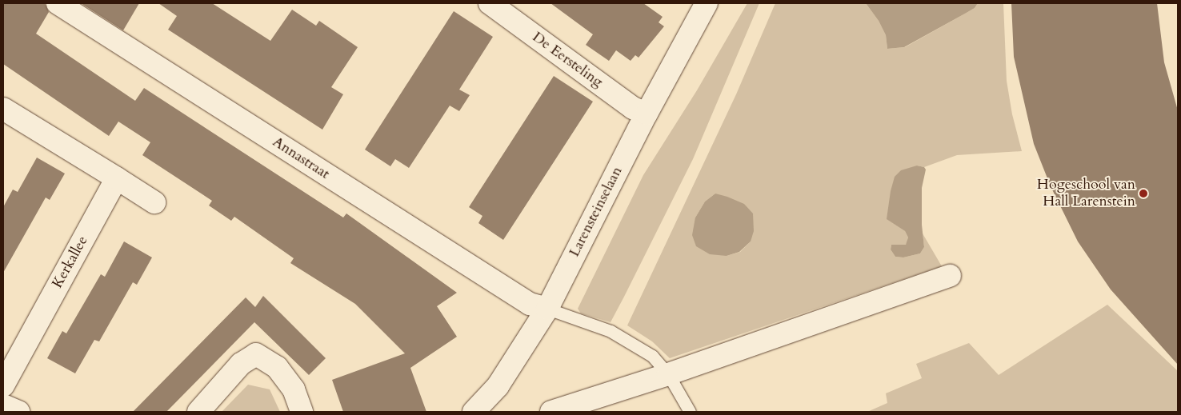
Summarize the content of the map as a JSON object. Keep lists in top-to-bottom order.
{
  "streets": {
    "street": [
      "De Eersteling",
      "Annastraat",
      "Larensteinselaan",
      "Kerkallee"
    ]
  },
  "crossings": [
    ["De Eersteling", "Larensteinselaan"],
    ["Annastraat", "Larensteinselaan"]
  ],
  "places": ["Hogeschool van Hall Larenstein"]
}
